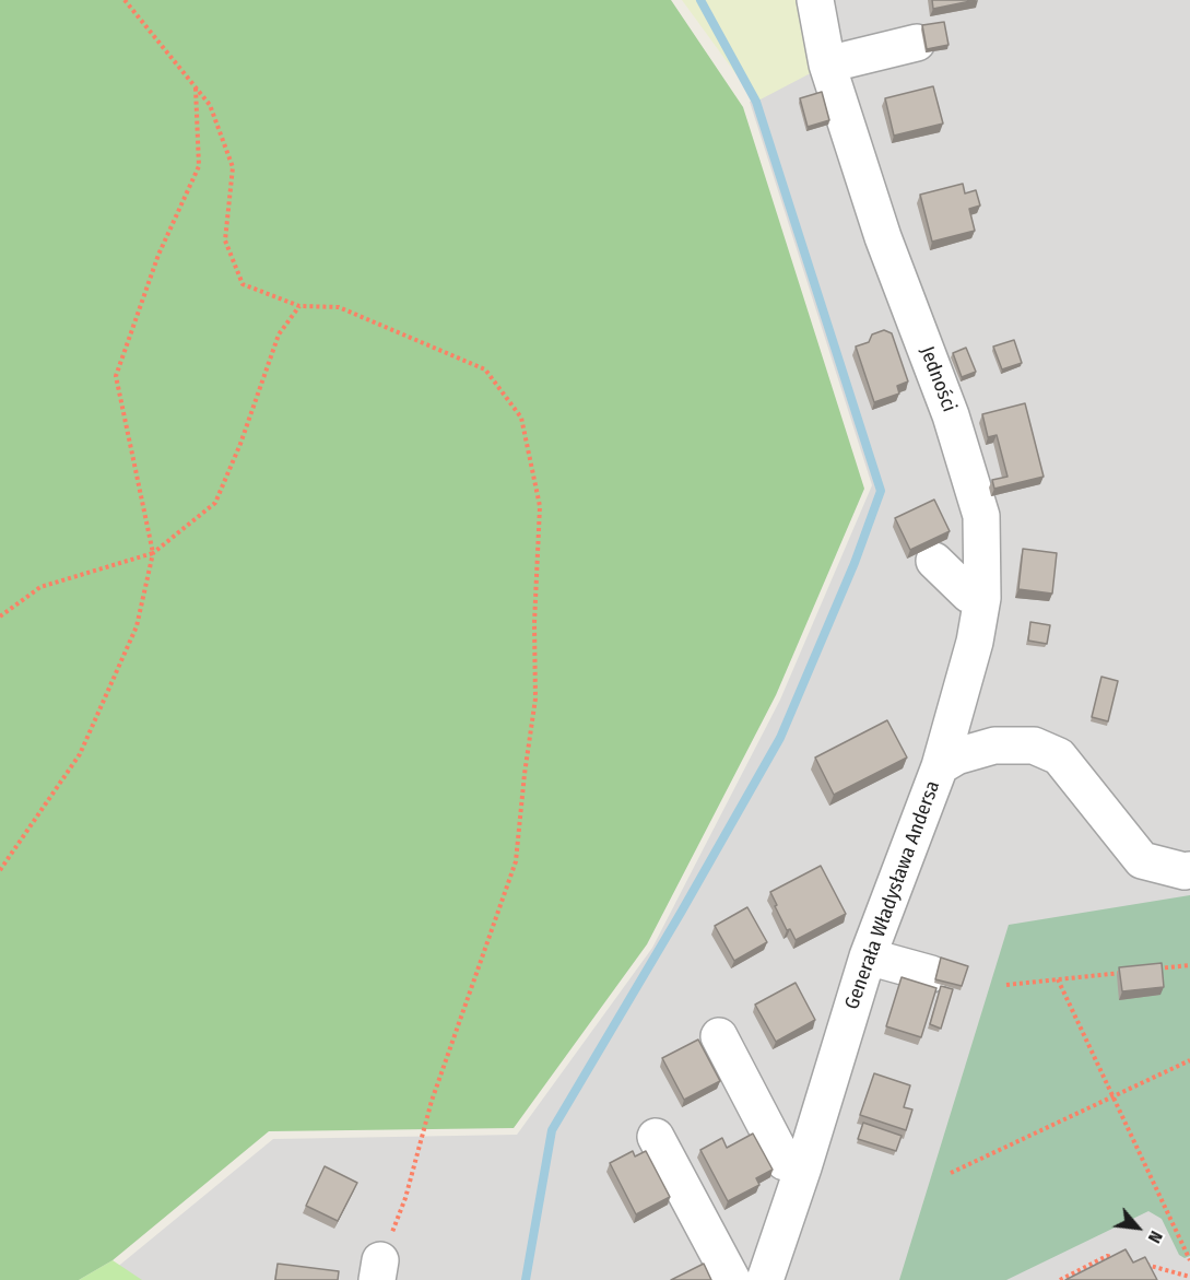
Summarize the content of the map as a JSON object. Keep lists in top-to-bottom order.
{
  "streets": {
    "street": ["Jedności", "Generała Władysława Andersa"]
  },
  "crossings": [
    ["Jedności", "Generała Władysława Andersa"]
  ],
  "north": "bottom right"
}
